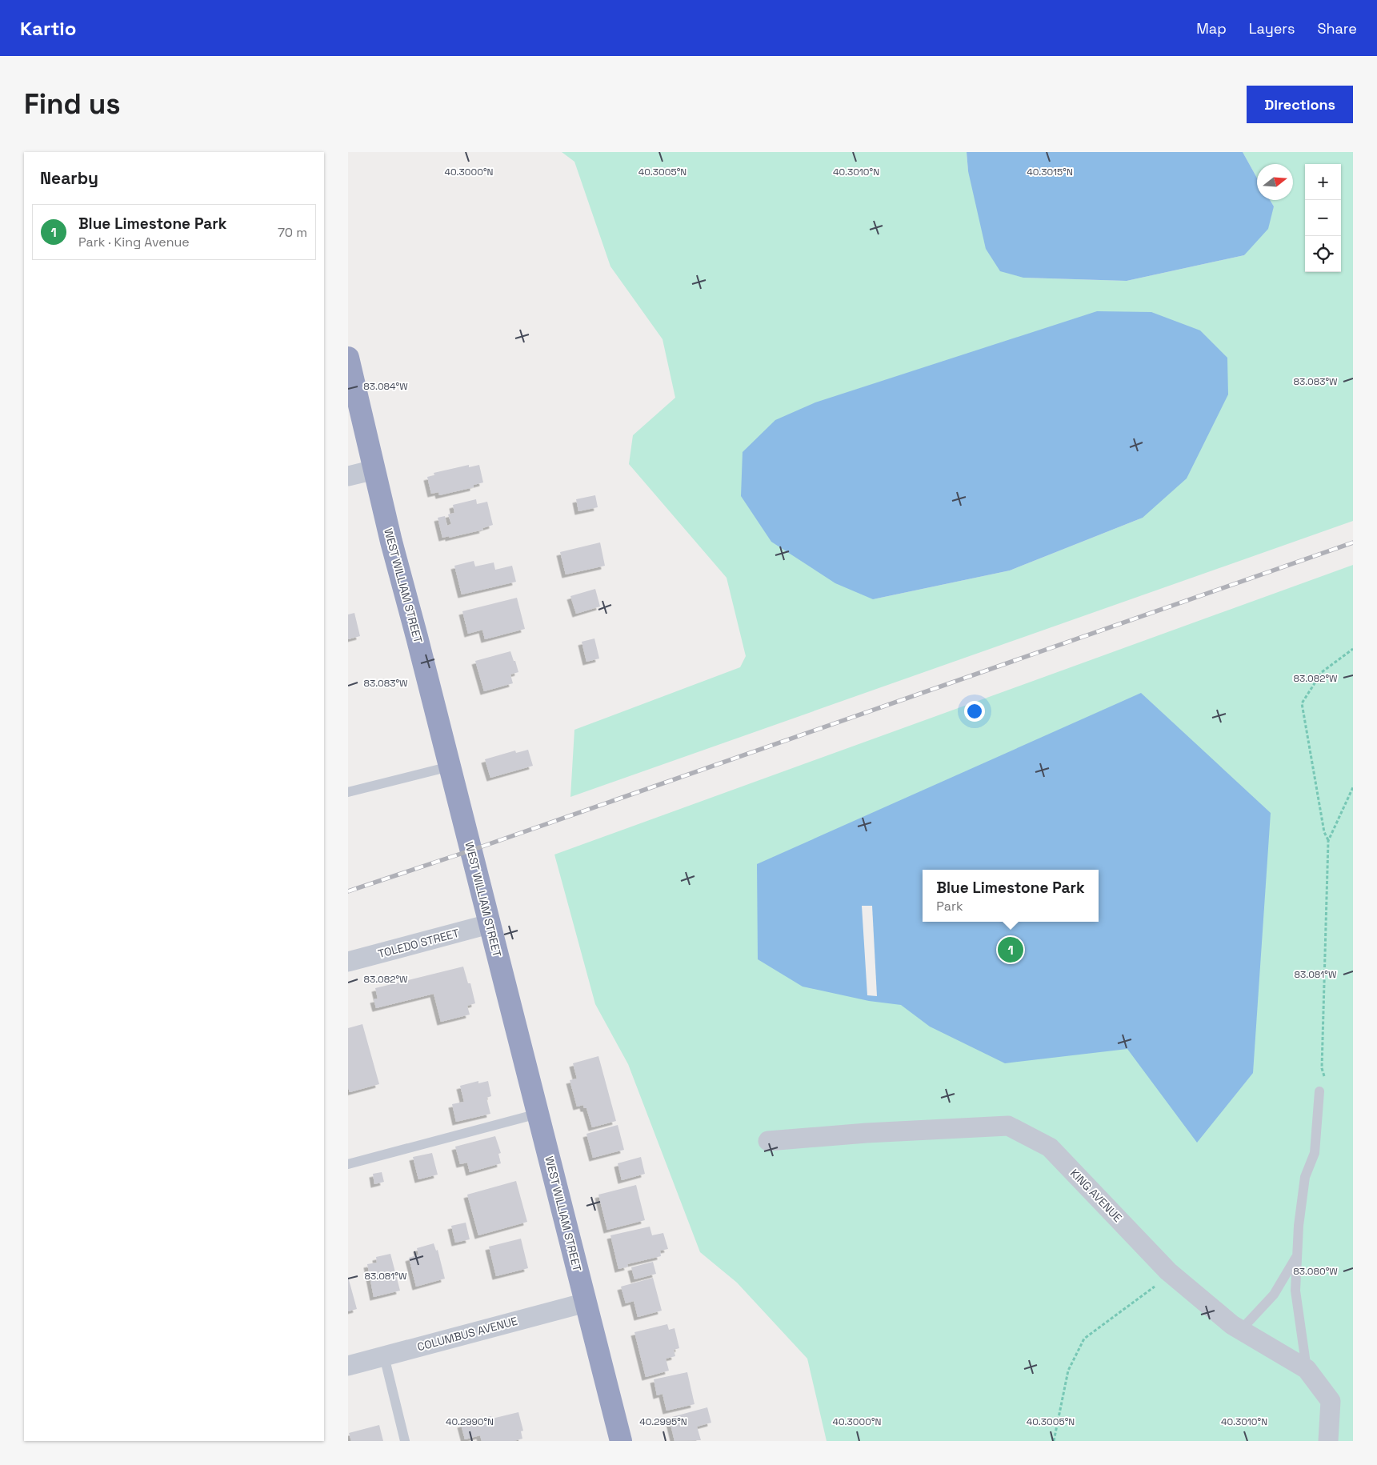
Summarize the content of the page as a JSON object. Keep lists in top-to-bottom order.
{
  "streets": {
    "highway": ["WEST WILLIAM STREET"],
    "street": ["TOLEDO STREET", "KING AVENUE", "COLUMBUS AVENUE"]
  },
  "crossings": [
    ["WEST WILLIAM STREET", "TOLEDO STREET"],
    ["WEST WILLIAM STREET", "COLUMBUS AVENUE"]
  ],
  "north": "right",
  "page": {
    "header": "Kartio",
    "nav": ["Map", "Layers", "Share"],
    "buttons": "Directions",
    "title": "Find us",
    "heading": "Nearby",
    "map_buttons": ["+", "−"],
    "list": [
      {
        "mark": "1",
        "name": "Blue Limestone Park",
        "note": "Park · King Avenue",
        "value": "70 m"
      }
    ],
    "popup": ["Blue Limestone Park", "Park"],
    "pins": "1"
  },
  "coordinates": [
    "40.3000°N",
    "40.3005°N",
    "40.3010°N",
    "40.3015°N",
    "83.083°W",
    "83.084°W",
    "83.082°W",
    "83.081°W",
    "83.080°W",
    "40.2990°N",
    "40.2995°N"
  ]
}
